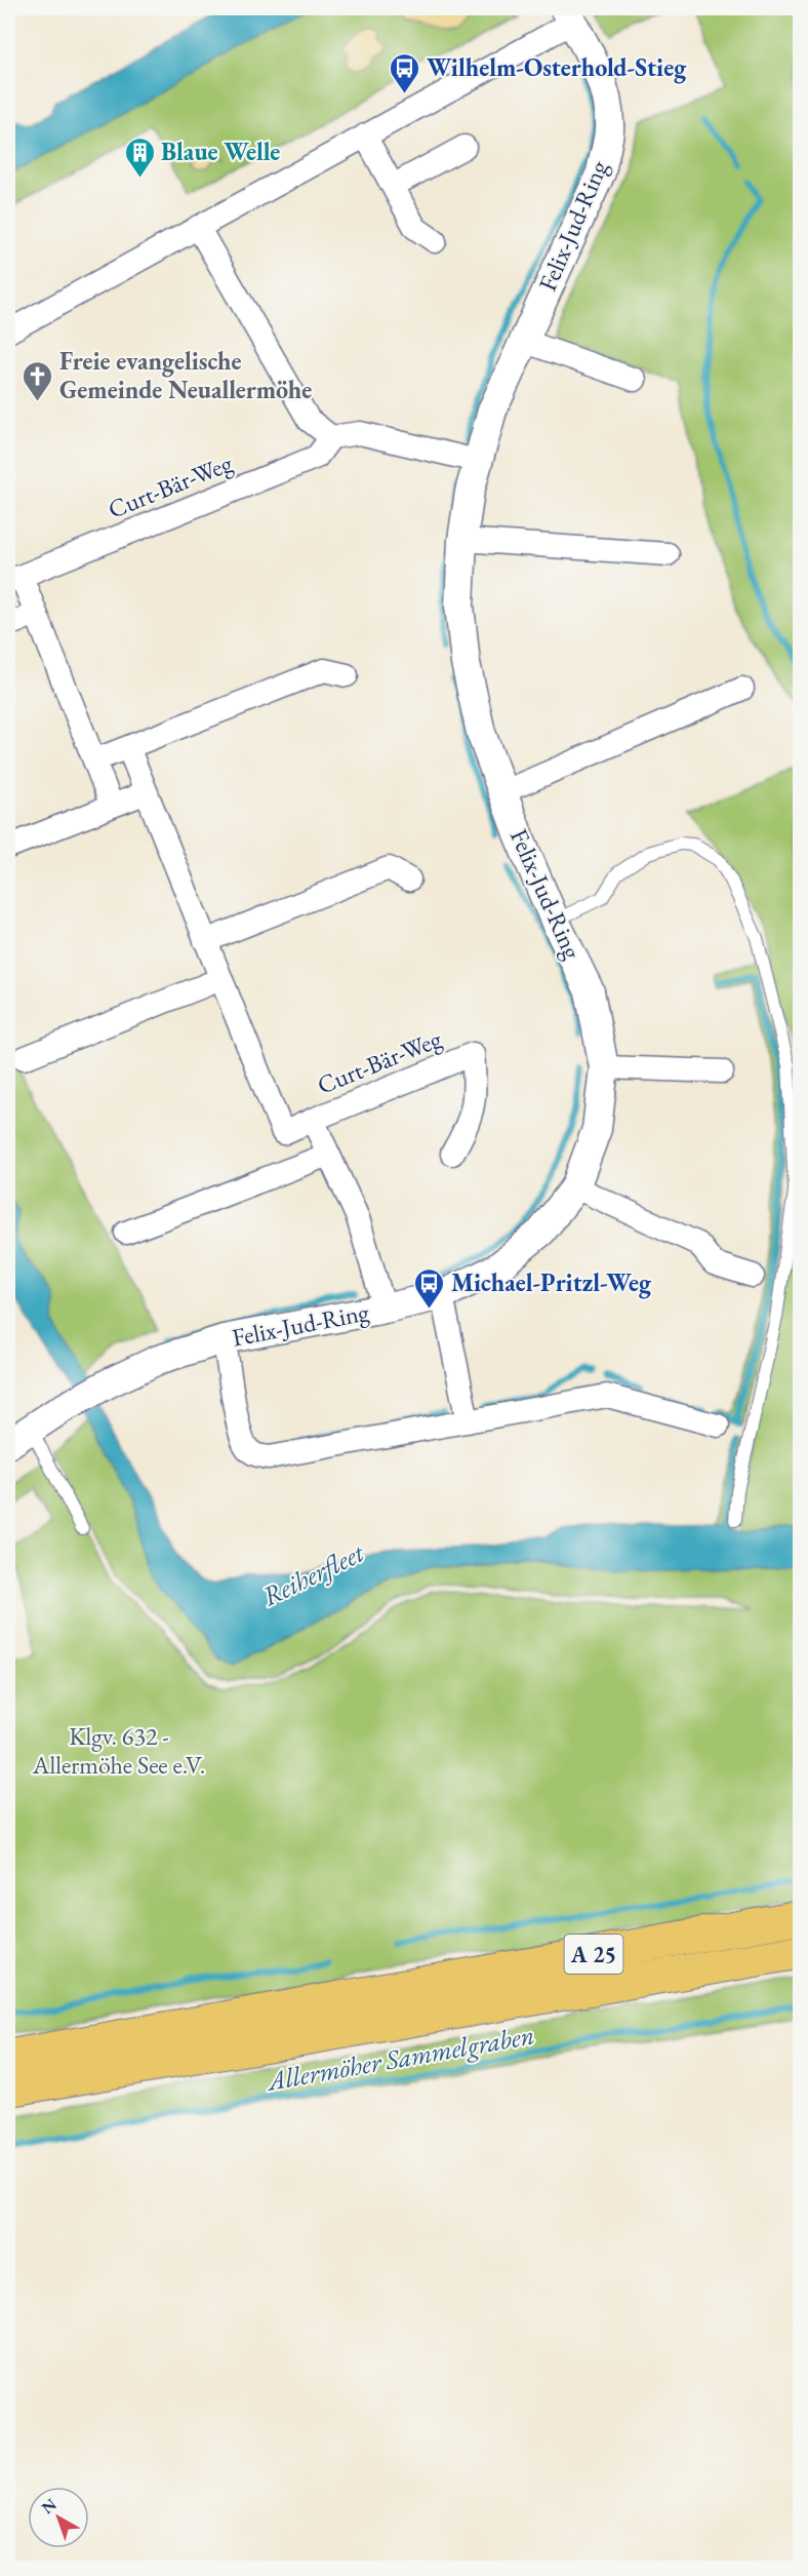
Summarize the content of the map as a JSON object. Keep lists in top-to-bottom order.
{
  "streets": {
    "highway": ["A 25"],
    "street": ["Felix-Jud-Ring", "Curt-Bär-Weg"]
  },
  "crossings": [
    ["Felix-Jud-Ring", "Curt-Bär-Weg"]
  ],
  "water": ["Reiherfleet", "Allermöher Sammelgraben"],
  "parks": ["Klgv. 632 - Allermöhe See e.V."],
  "places": {
    "bus stop": ["Wilhelm-Osterhold-Stieg", "Michael-Pritzl-Weg"],
    "building": ["Blaue Welle"],
    "church": ["Freie evangelische Gemeinde Neuallermöhe"]
  },
  "north": "top left"
}
